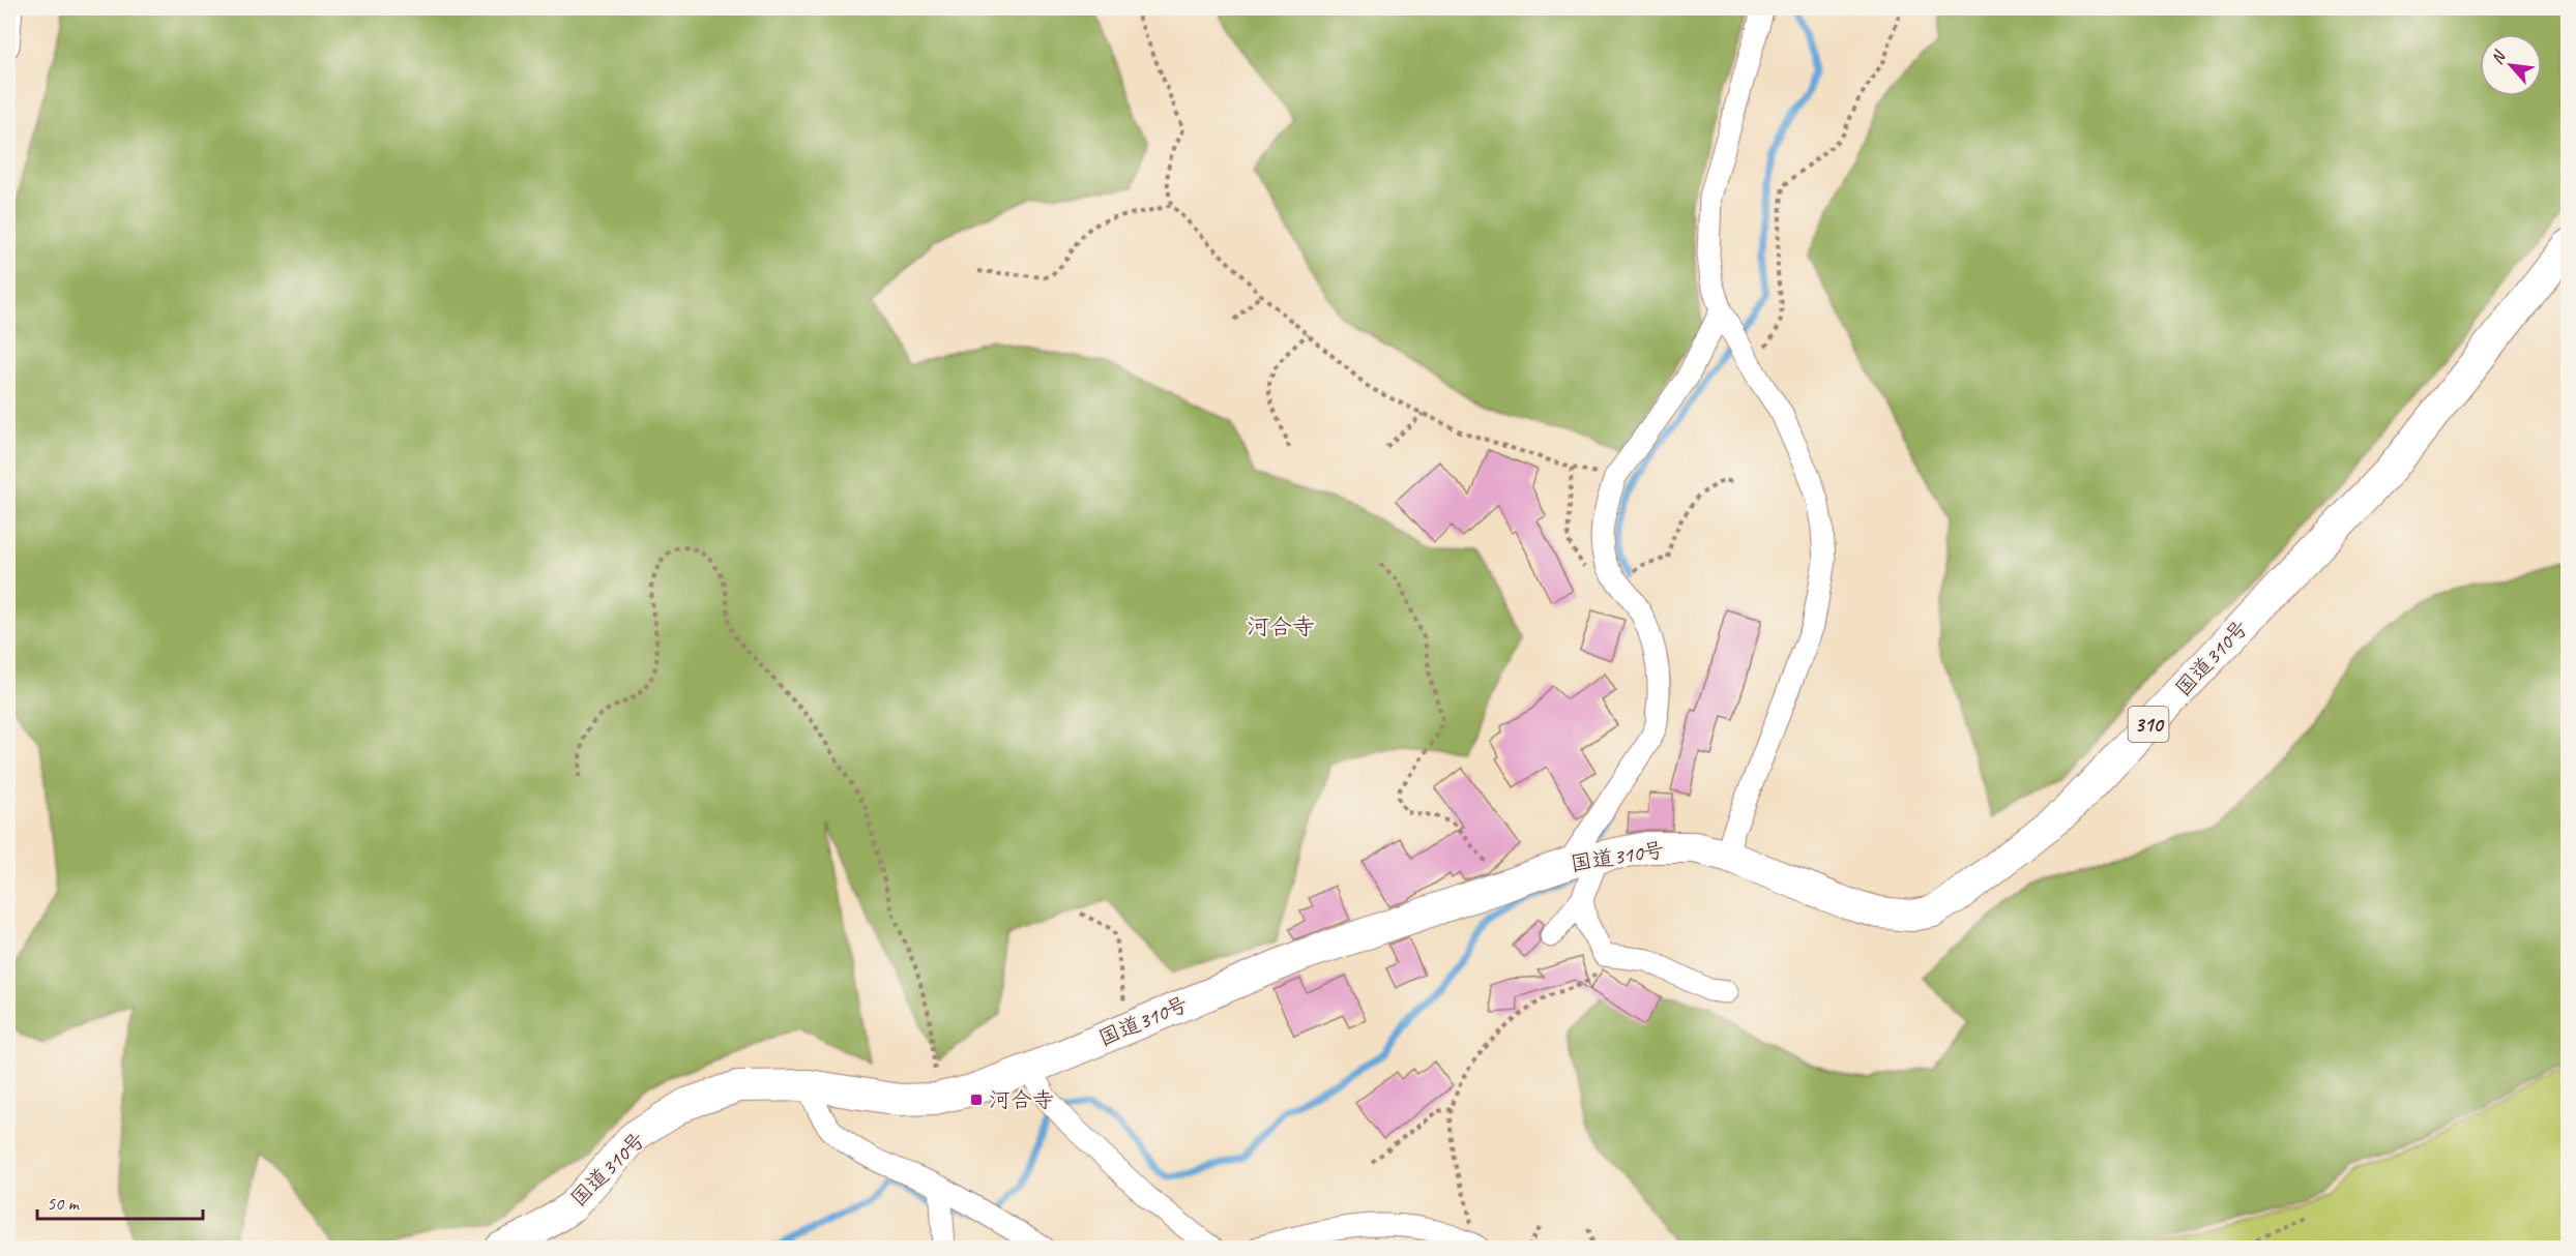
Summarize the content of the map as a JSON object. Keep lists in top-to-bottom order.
{
  "streets": {
    "highway": ["国道310号", "310"]
  },
  "districts": ["河合寺"],
  "places": {
    "transit": ["河合寺"]
  },
  "scale_bar": "50 m",
  "north": "top left"
}
